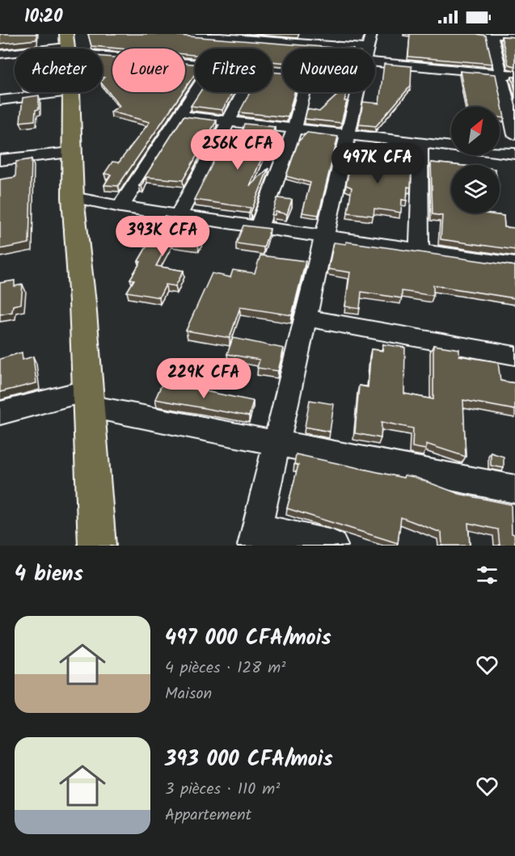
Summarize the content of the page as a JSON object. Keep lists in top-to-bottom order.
{
  "north": "top right",
  "page": {
    "status": "10:20",
    "chip": [
      "Acheter",
      "Louer",
      "Filtres",
      "Nouveau"
    ],
    "price": [
      "256K CFA",
      "497K CFA",
      "393K CFA",
      "229K CFA"
    ],
    "heading": "4 biens",
    "list": [
      {
        "name": "497 000 CFA/mois",
        "note": "4 pièces · 128 m² · Maison"
      },
      {
        "name": "393 000 CFA/mois",
        "note": "3 pièces · 110 m² · Appartement"
      }
    ]
  }
}
